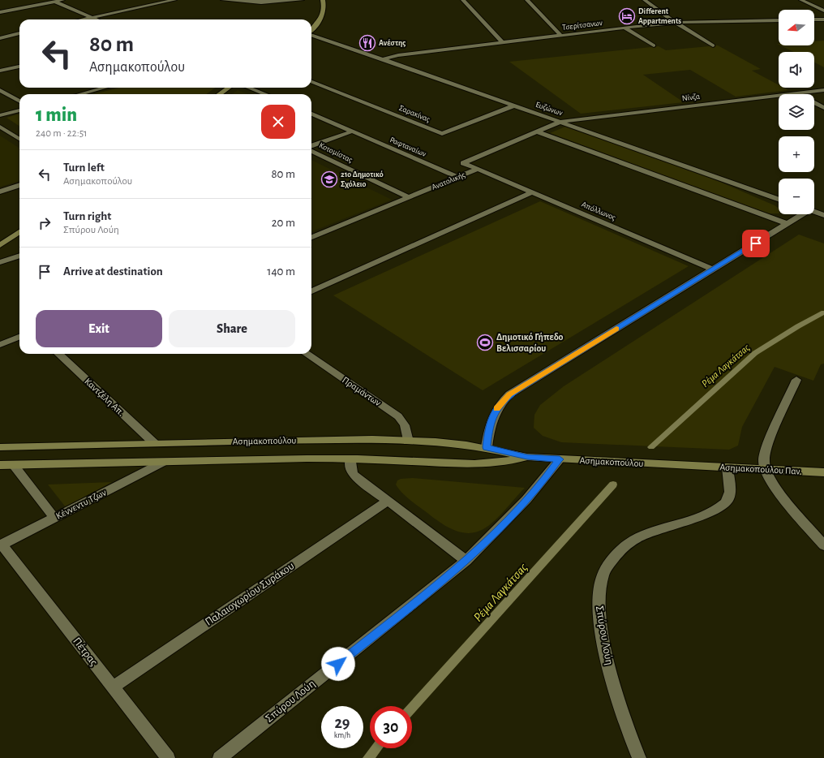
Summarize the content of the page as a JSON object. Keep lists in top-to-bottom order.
{
  "streets": {
    "street": [
      "Τσερίτσανων",
      "Νίνζα",
      "Ευζώνων",
      "Σαρακίνας",
      "Ραφταναίων",
      "Κοτομίστας",
      "Ανατολικής",
      "Απόλλωνος",
      "Πραμάντων",
      "Καντζέλη Απ.",
      "Ασημακοπούλου",
      "Ασημακοπούλου Παν.",
      "Κέννεντυ Τζων",
      "Παλαιοχωρίου Συράκου",
      "Σπύρου Λούη",
      "Πέτρας"
    ]
  },
  "crossings": [
    ["Τσερίτσανων", "Ευζώνων"],
    ["Νίνζα", "Ευζώνων"],
    ["Νίνζα", "Ανατολικής"],
    ["Ευζώνων", "Σαρακίνας"],
    ["Ευζώνων", "Ανατολικής"],
    ["Ραφταναίων", "Ανατολικής"],
    ["Κοτομίστας", "Ανατολικής"],
    ["Ανατολικής", "Απόλλωνος"],
    ["Πραμάντων", "Ασημακοπούλου"],
    ["Καντζέλη Απ.", "Ασημακοπούλου"],
    ["Ασημακοπούλου", "Ασημακοπούλου Παν."],
    ["Ασημακοπούλου", "Κέννεντυ Τζων"],
    ["Ασημακοπούλου", "Σπύρου Λούη"],
    ["Ασημακοπούλου Παν.", "Σπύρου Λούη"],
    ["Κέννεντυ Τζων", "Πέτρας"],
    ["Παλαιοχωρίου Συράκου", "Πέτρας"]
  ],
  "water": ["Ρέμα Λαγκάτσας"],
  "places": {
    "hotel": ["Different Appartments"],
    "restaurant": ["Ανέστης"],
    "school or university": ["21ο Δημοτικό Σχόλειο"],
    "sports": ["Δημοτικό Γήπεδο Βελισσαρίου"]
  },
  "north": "left",
  "page": {
    "map_buttons": ["+", "−"],
    "turn": ["80 m", "Ασημακοπούλου"],
    "heading": ["1 min", "240 m · 22:51"],
    "list": [
      {
        "name": "Turn left",
        "note": "Ασημακοπούλου",
        "value": "80 m"
      },
      {
        "name": "Turn right",
        "note": "Σπύρου Λούη",
        "value": "20 m"
      },
      {
        "name": "Arrive at destination",
        "value": "140 m"
      }
    ],
    "buttons": ["Exit", "Share"],
    "speed": "29 km/h",
    "limit": "30"
  }
}
